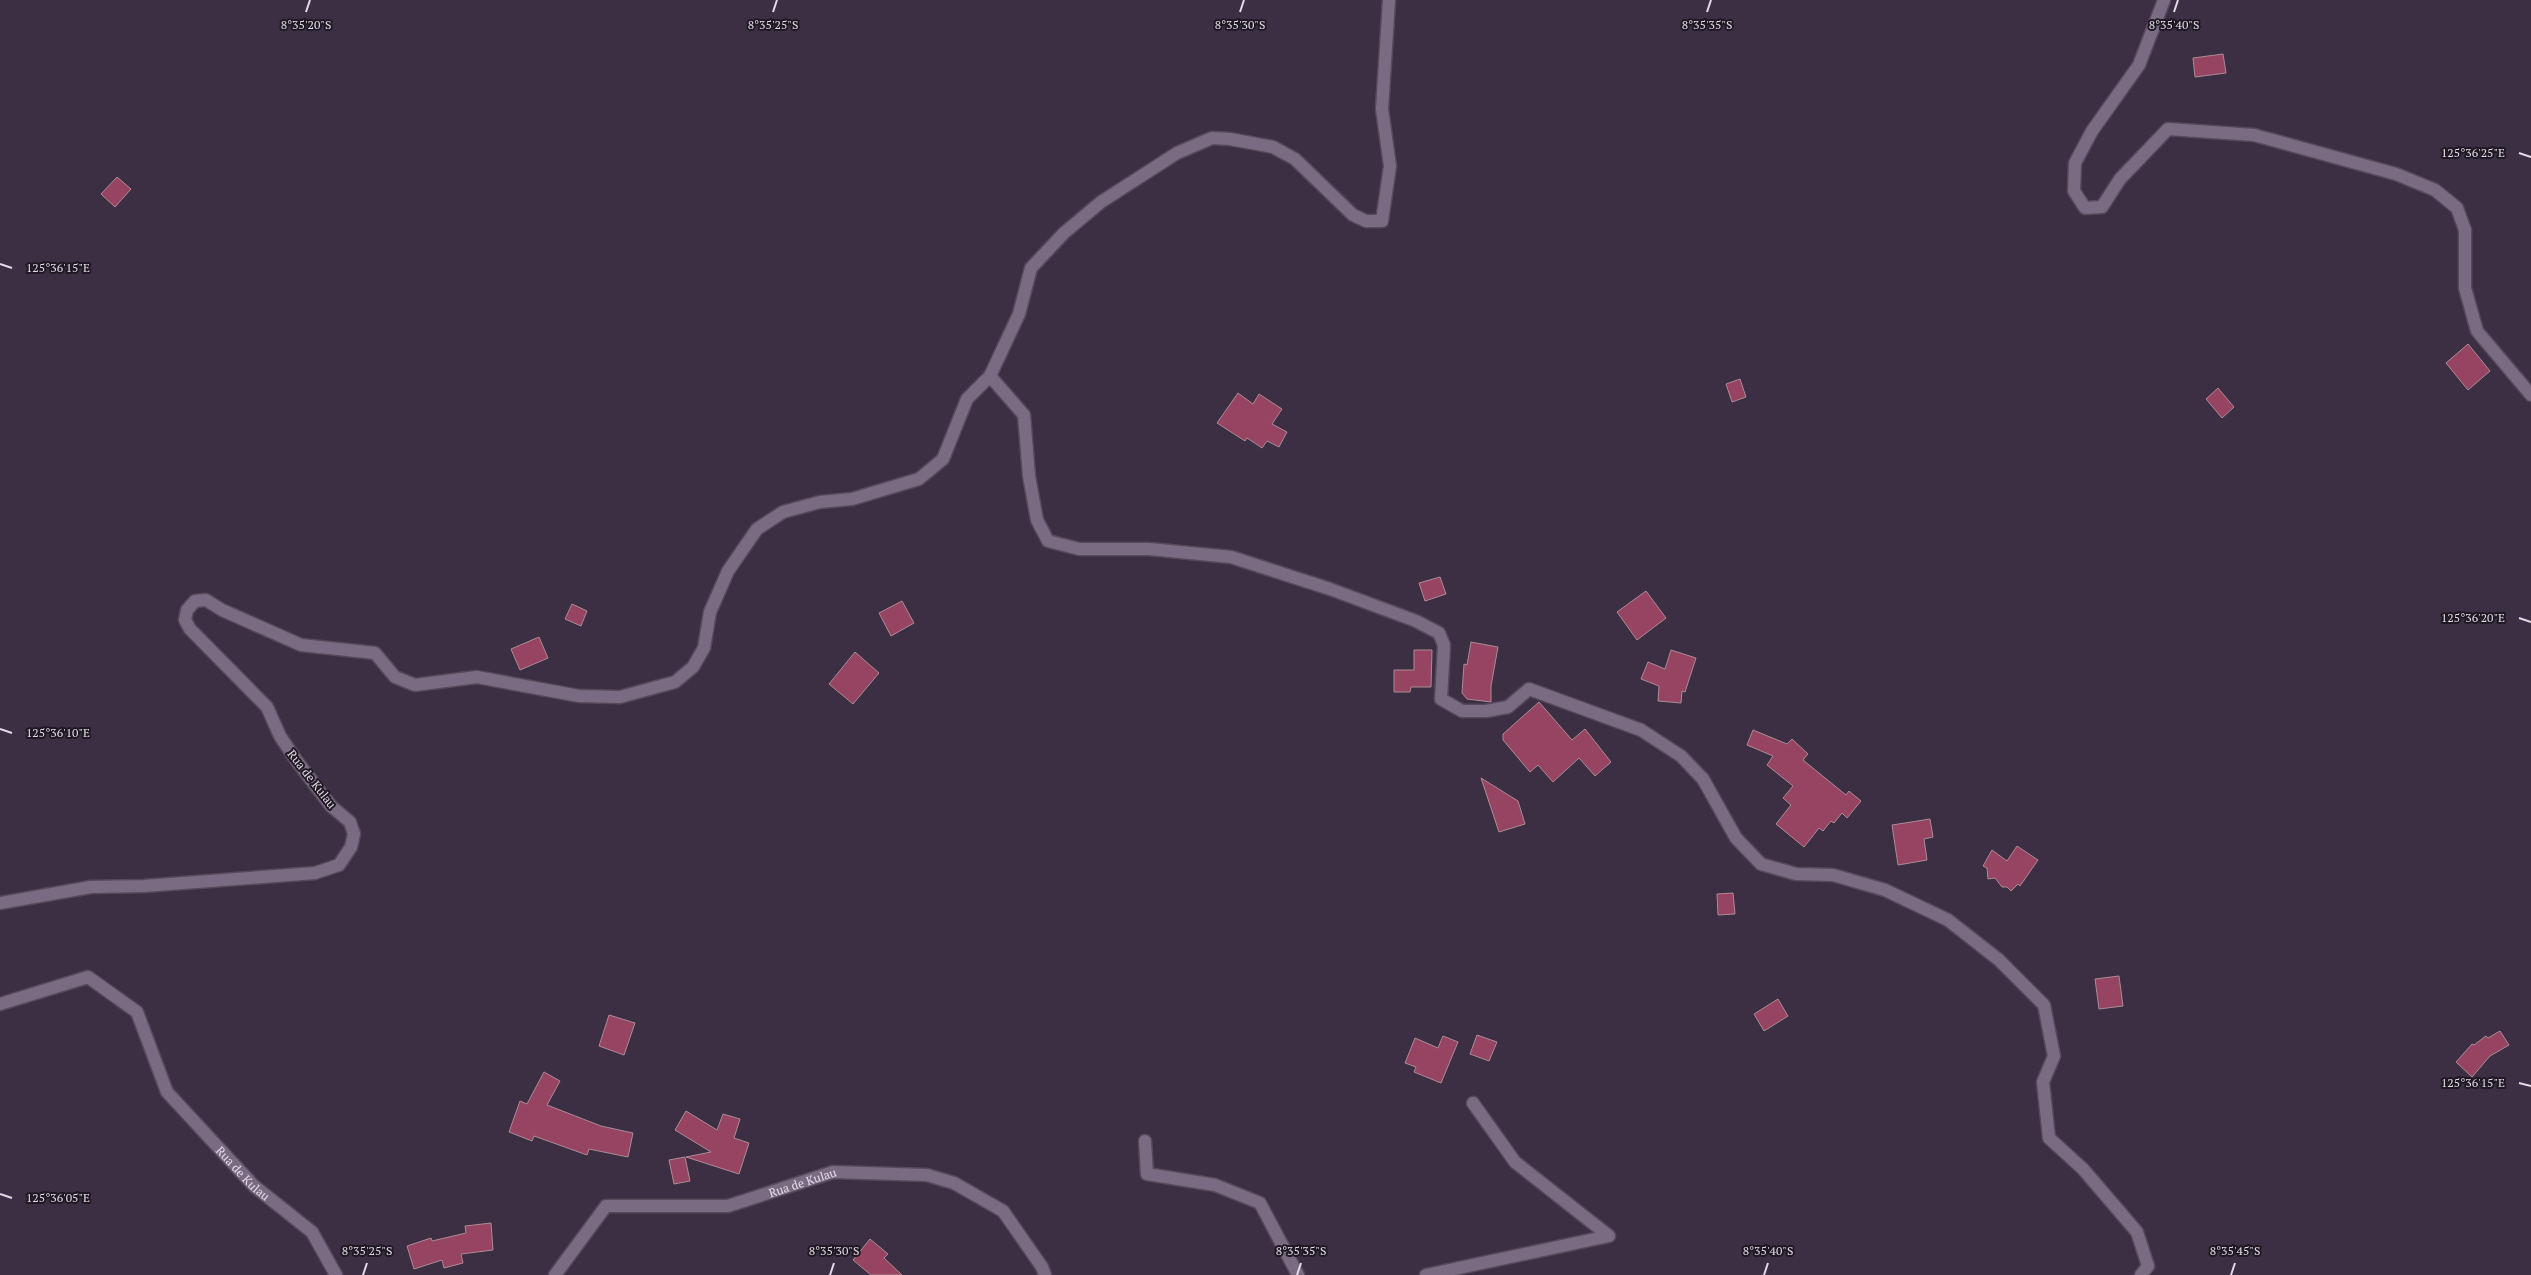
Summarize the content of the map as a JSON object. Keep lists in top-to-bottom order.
{
  "streets": {
    "street": ["Rua de Kulau"]
  },
  "coordinates": [
    "8°35'20\"S",
    "8°35'25\"S",
    "8°35'30\"S",
    "8°35'35\"S",
    "8°35'40\"S",
    "125°36'25\"E",
    "125°36'15\"E",
    "125°36'20\"E",
    "125°36'10\"E",
    "125°36'05\"E",
    "8°35'45\"S"
  ]
}
